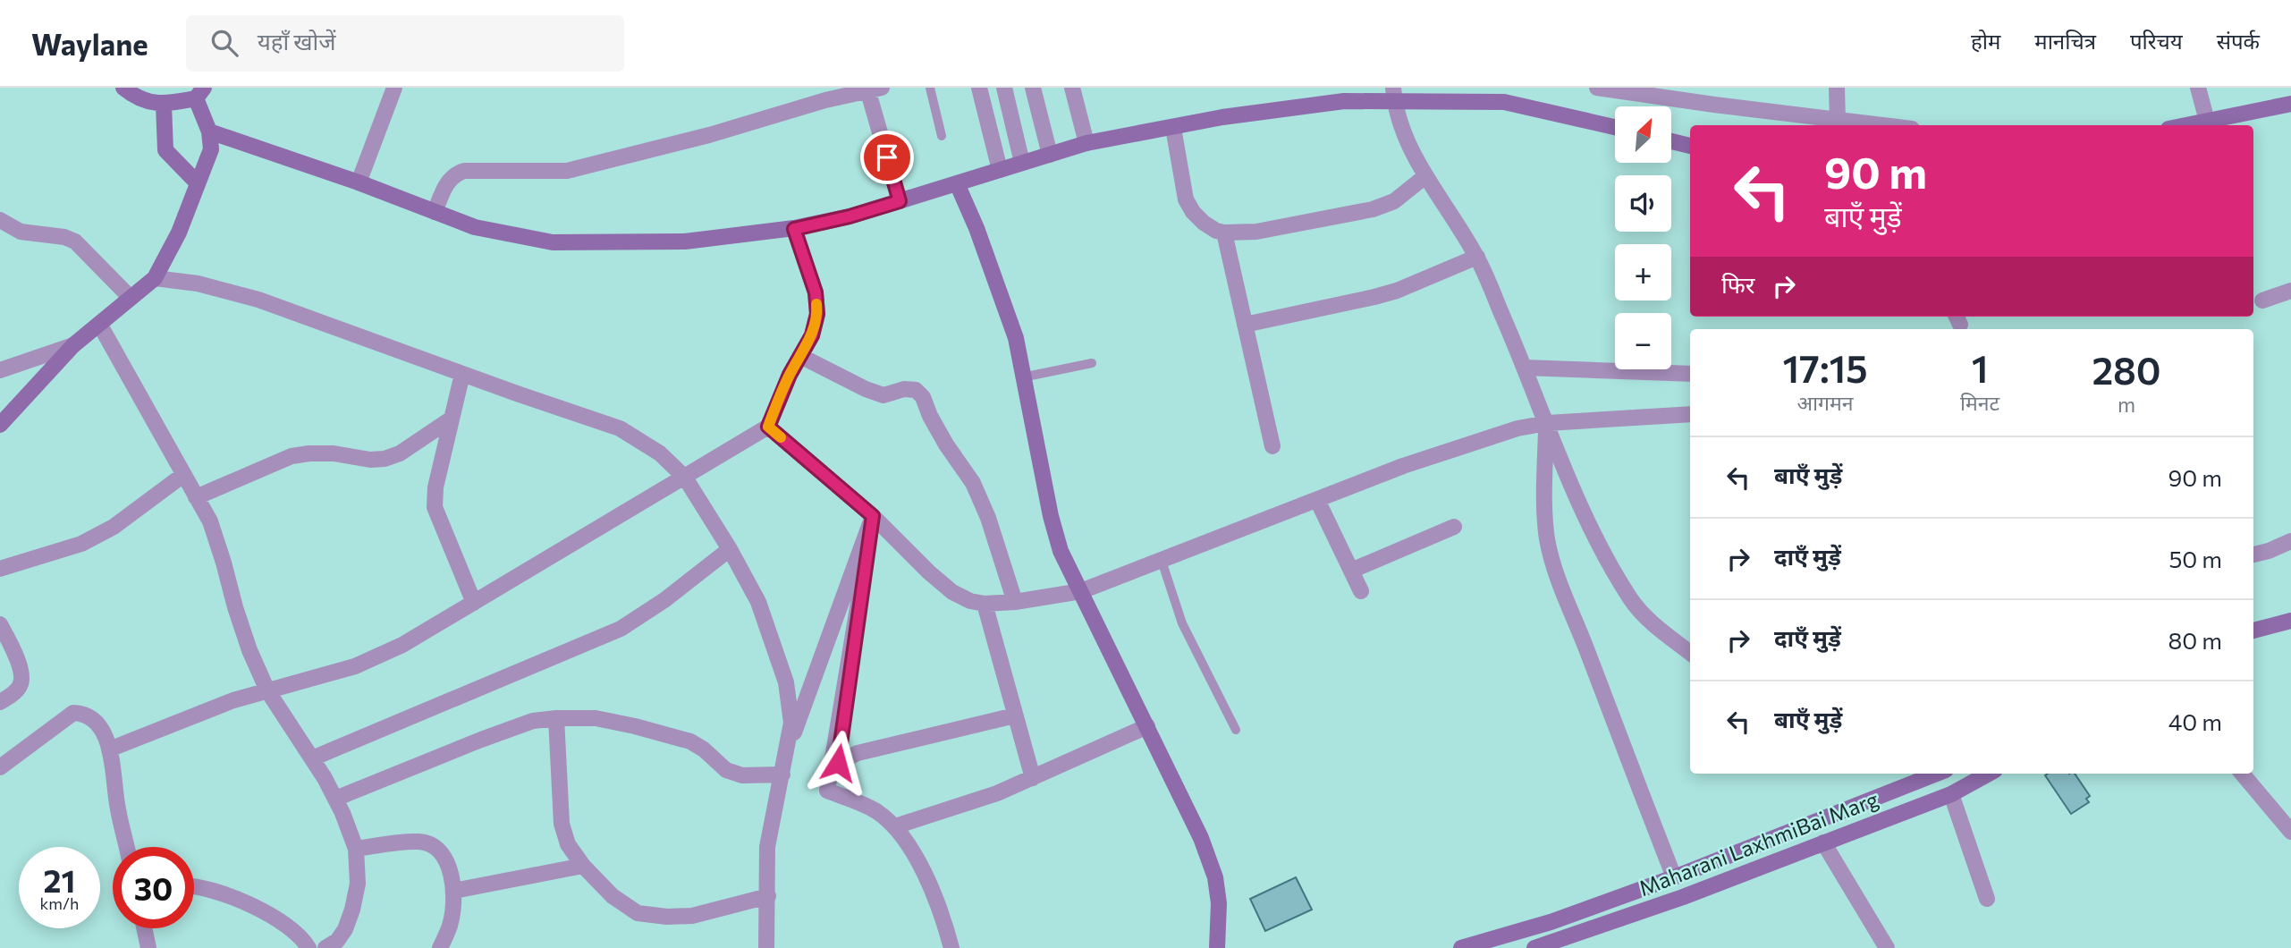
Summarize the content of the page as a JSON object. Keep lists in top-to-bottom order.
{
  "streets": {
    "street": ["Maharani LaxhmiBai Marg"]
  },
  "north": "top right",
  "page": {
    "header": "Waylane",
    "search": "यहाँ खोजें",
    "nav": [
      "होम",
      "मानचित्र",
      "परिचय",
      "संपर्क"
    ],
    "map_buttons": ["+", "−"],
    "turn": ["90 m", "बाएँ मुड़ें"],
    "then": "फिर",
    "eta": [
      "17:15",
      "आगमन",
      "1",
      "मिनट",
      "280",
      "m"
    ],
    "list": [
      {
        "name": "बाएँ मुड़ें",
        "value": "90 m"
      },
      {
        "name": "दाएँ मुड़ें",
        "value": "50 m"
      },
      {
        "name": "दाएँ मुड़ें",
        "value": "80 m"
      },
      {
        "name": "बाएँ मुड़ें",
        "value": "40 m"
      }
    ],
    "speed": "21 km/h",
    "limit": "30"
  }
}
